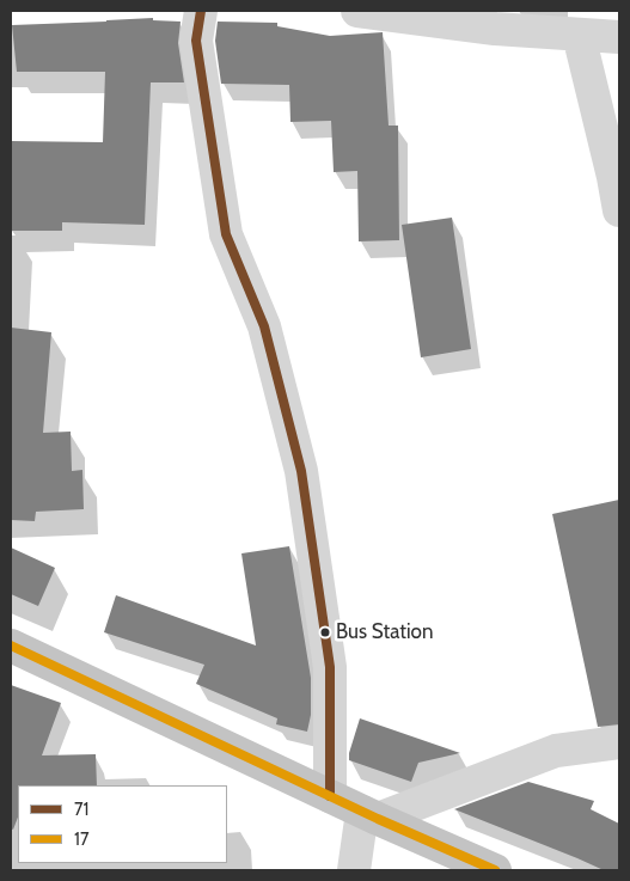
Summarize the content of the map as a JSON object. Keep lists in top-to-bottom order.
{
  "places": ["Bus Station"],
  "lines": ["transit line 71", "transit line 17"],
  "legend": ["71", "17"]
}
